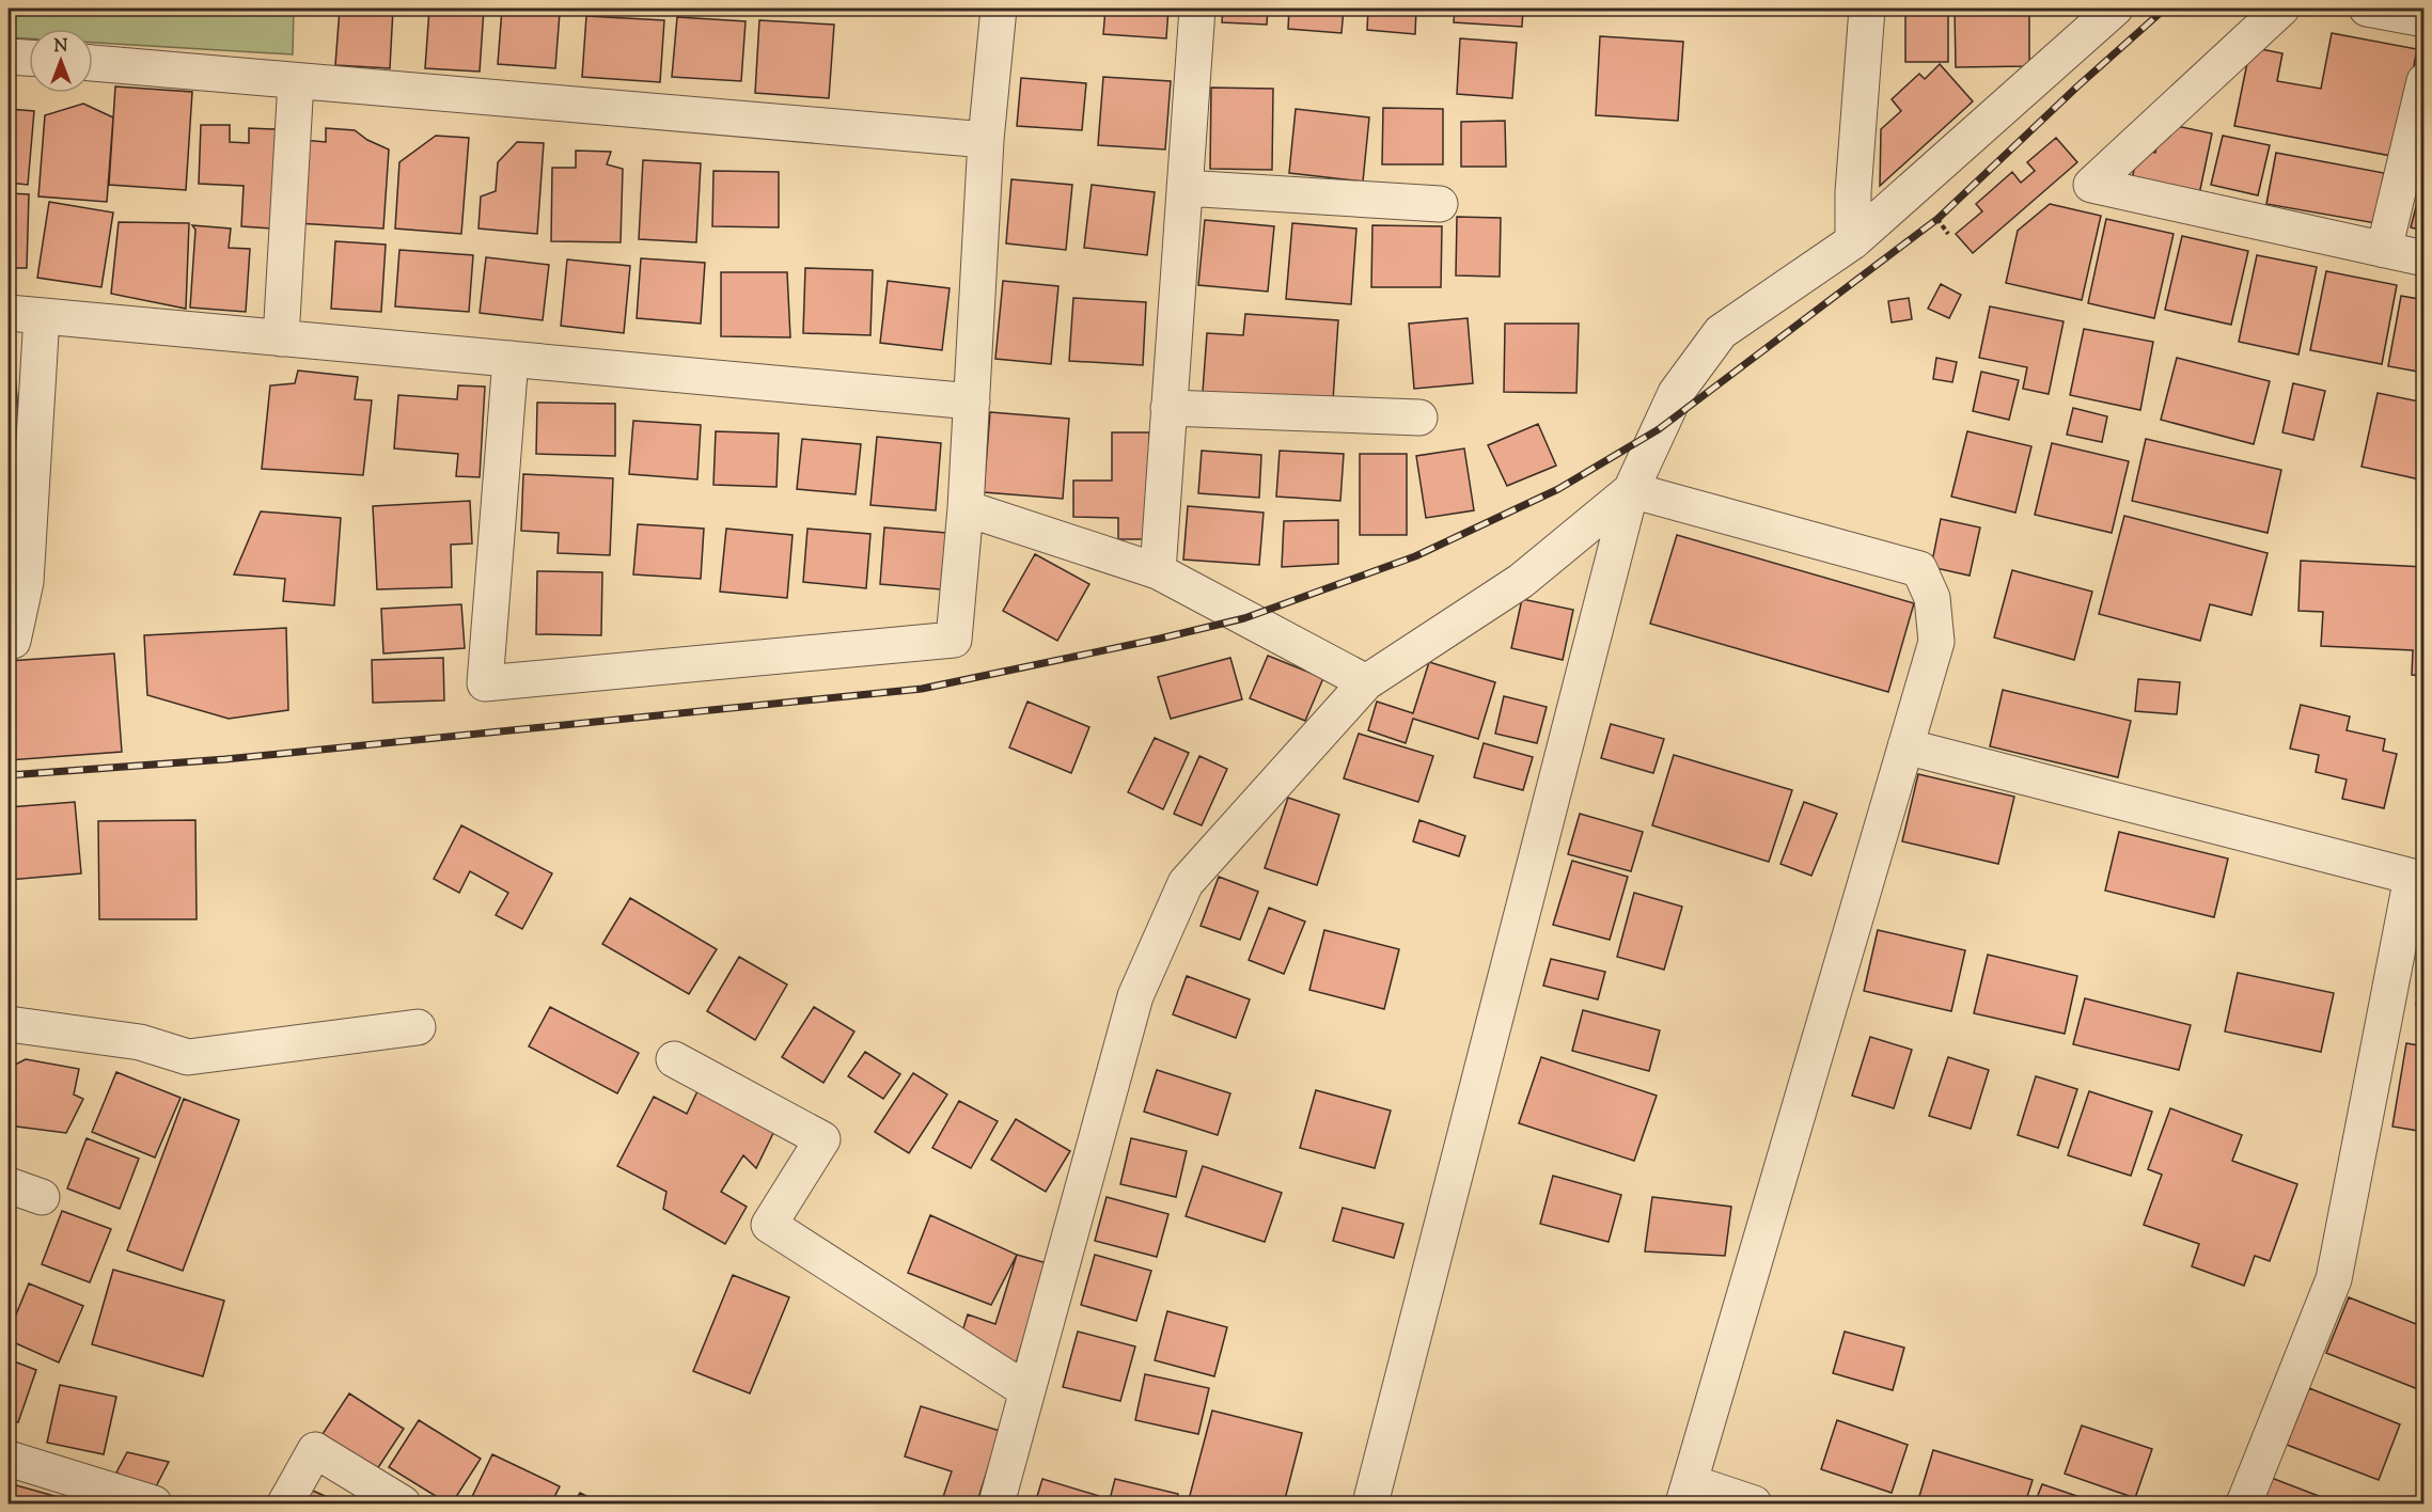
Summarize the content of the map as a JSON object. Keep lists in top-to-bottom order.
{
  "north": "top"
}
